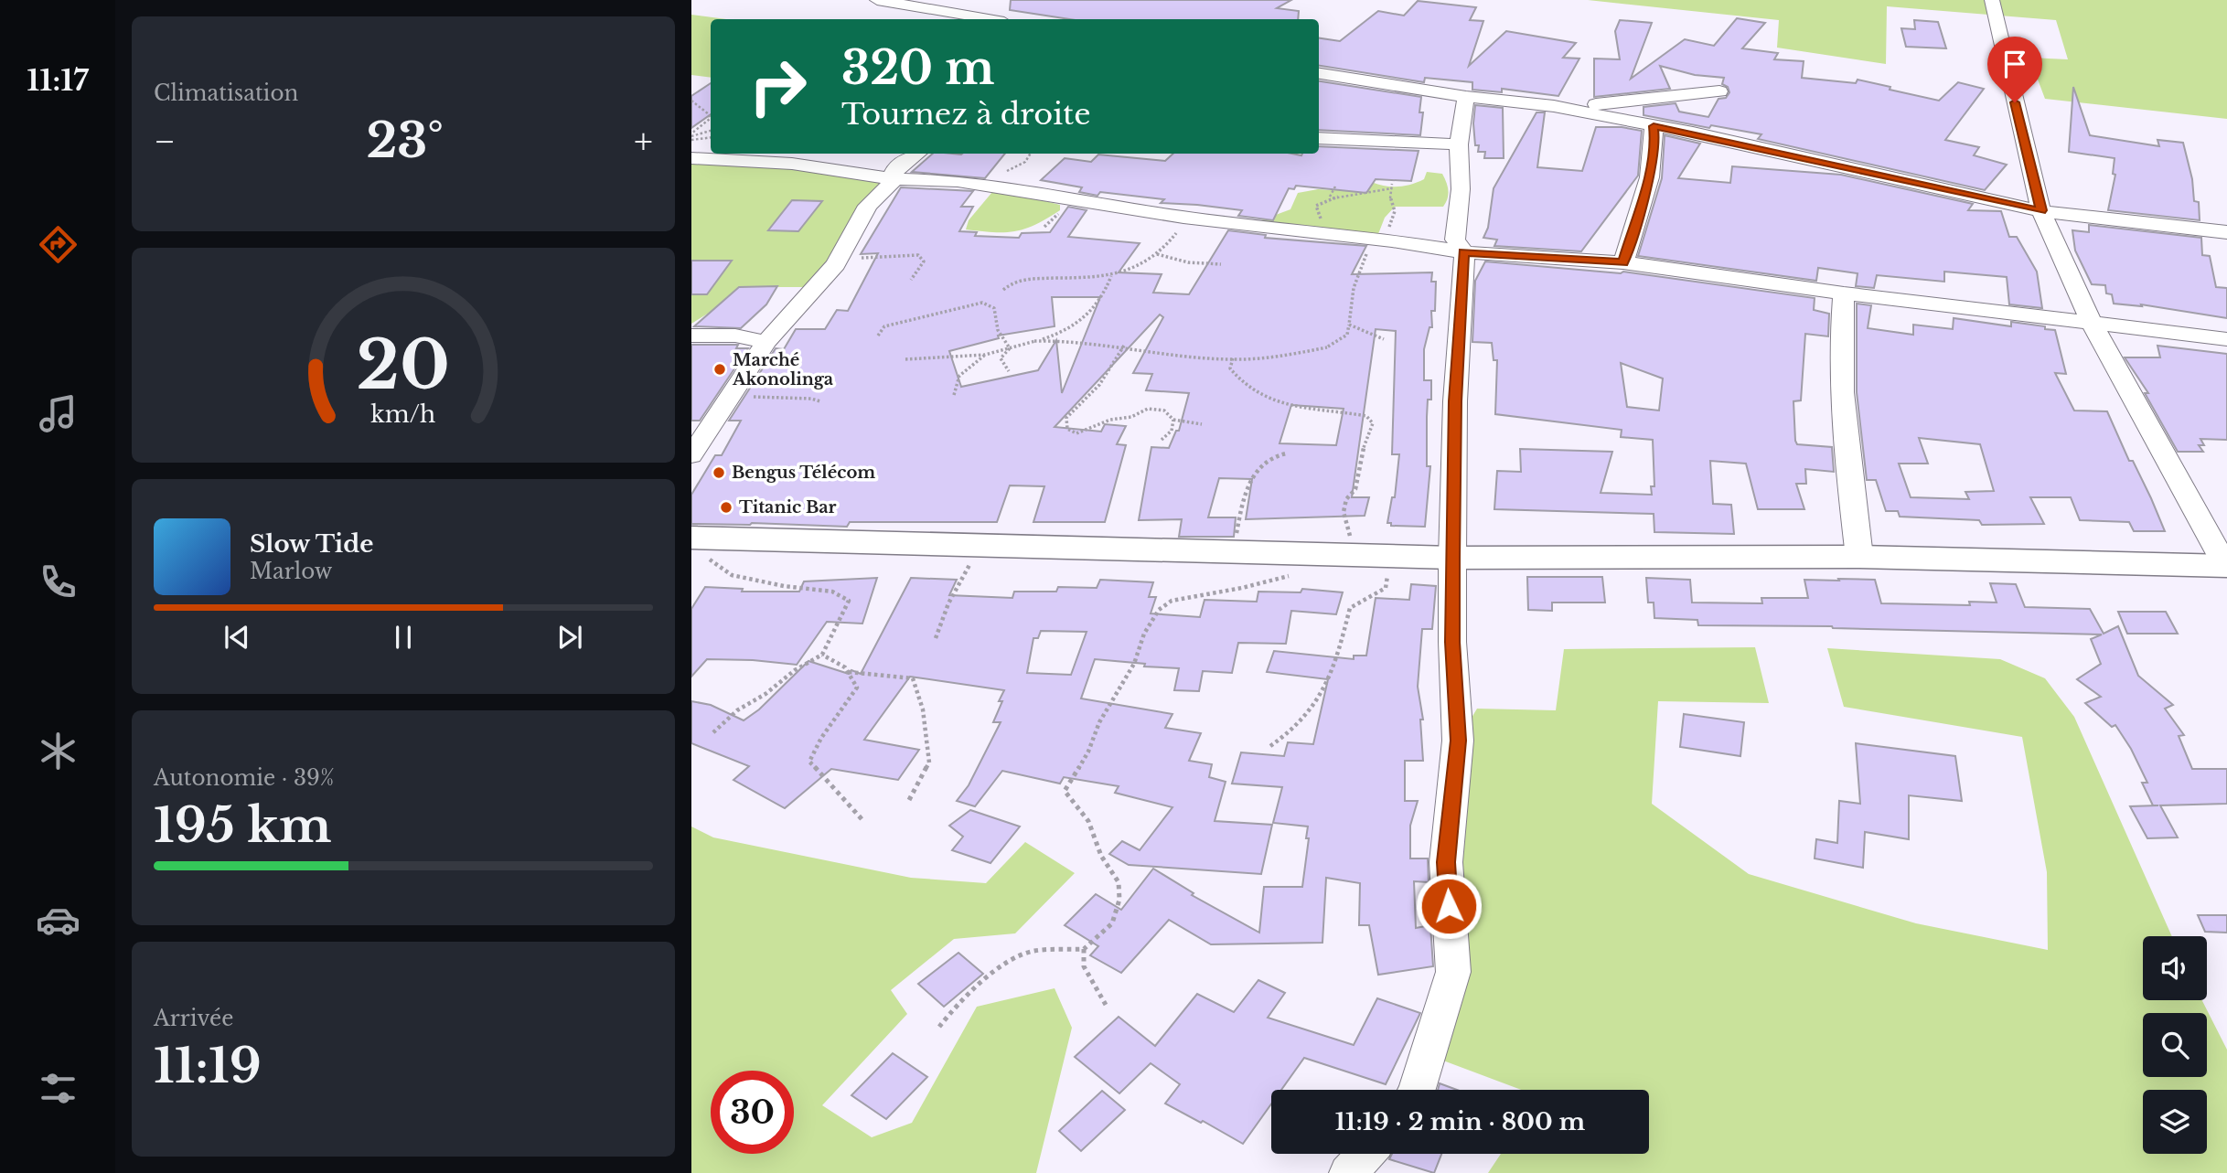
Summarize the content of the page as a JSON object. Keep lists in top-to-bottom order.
{
  "places": ["Marché Akonolinga", "Bengus Télécom", "Titanic Bar"],
  "page": {
    "tabs": "11:17",
    "tile": [
      "Climatisation",
      ["Autonomie · 39%", "195 km"],
      ["Arrivée", "11:19"]
    ],
    "turn": ["320 m", "Tournez à droite"],
    "heat": ["−", "23°", "+"],
    "song": ["Slow Tide", "Marlow"],
    "limit": "30",
    "trip": "11:19 · 2 min · 800 m",
    "gauge": ["20", "km/h"]
  }
}
